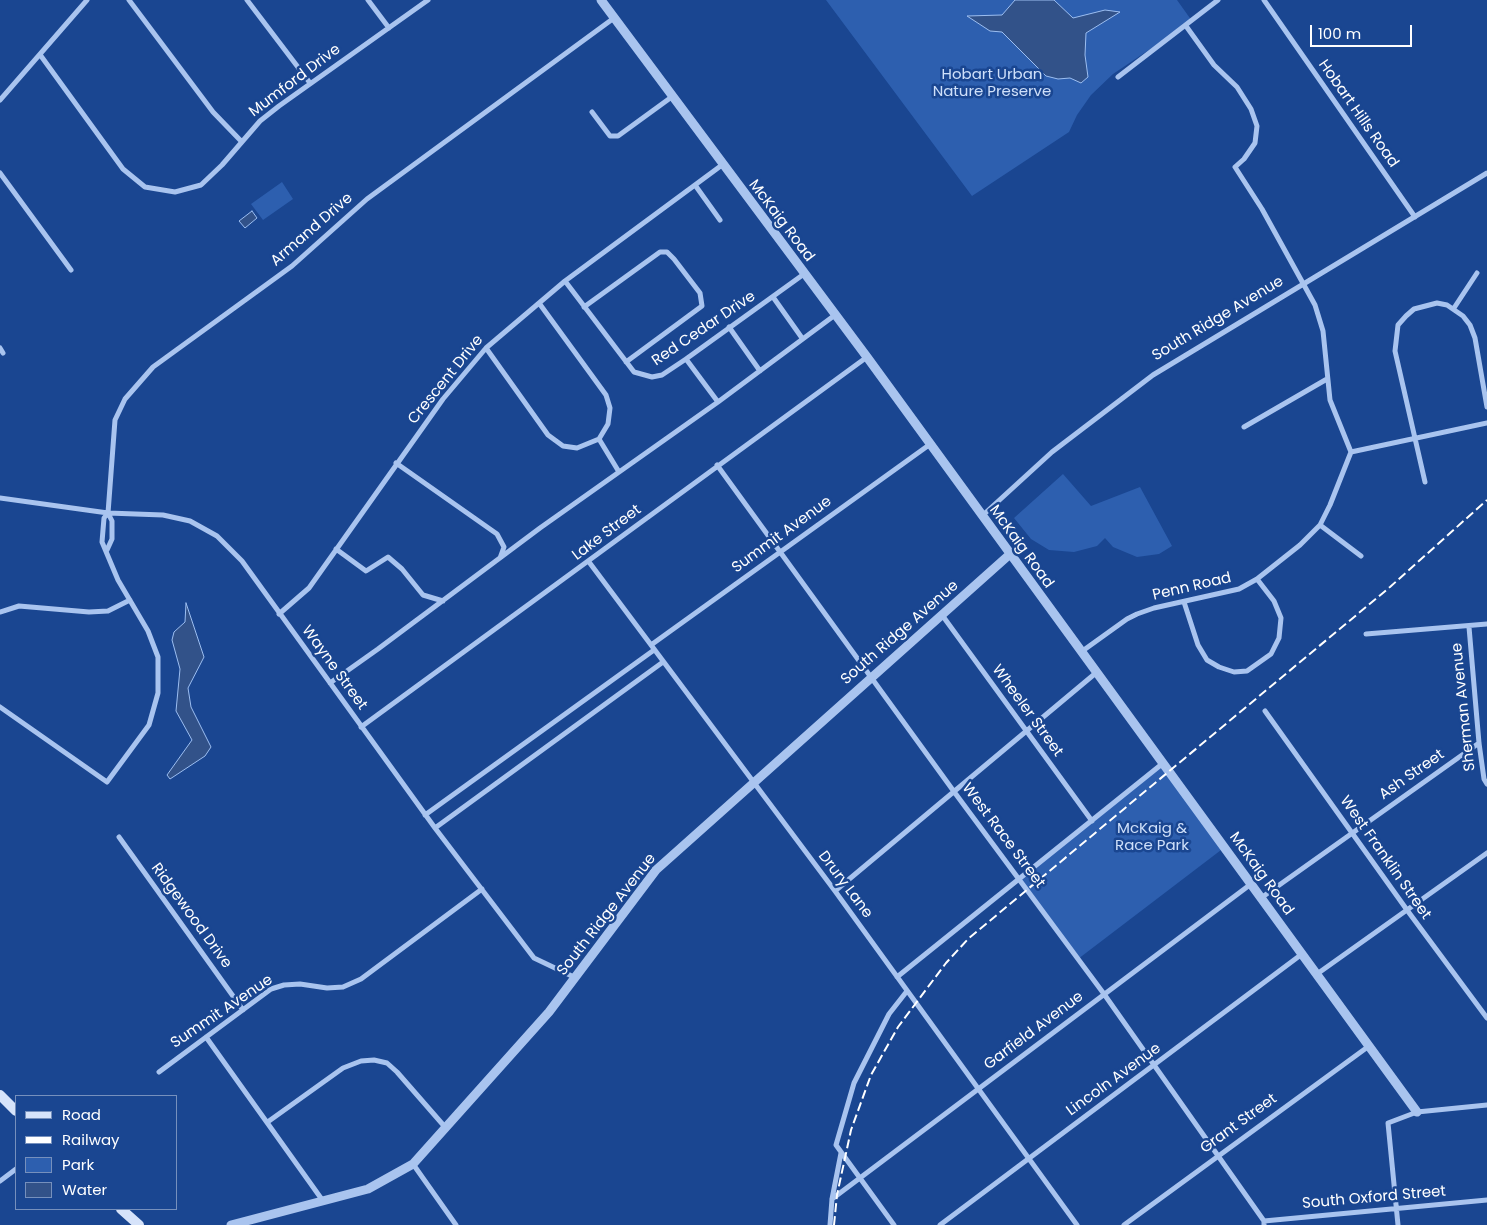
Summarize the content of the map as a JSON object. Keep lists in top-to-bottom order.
{
  "streets": {
    "street": [
      "Mumford Drive",
      "Hobart Hills Road",
      "McKaig Road",
      "Armand Drive",
      "South Ridge Avenue",
      "Red Cedar Drive",
      "Crescent Drive",
      "Lake Street",
      "Summit Avenue",
      "Penn Road",
      "Wayne Street",
      "Sherman Avenue",
      "Wheeler Street",
      "Ash Street",
      "West Race Street",
      "West Franklin Street",
      "Drury Lane",
      "Ridgewood Drive",
      "Garfield Avenue",
      "Lincoln Avenue",
      "Grant Street",
      "South Oxford Street"
    ]
  },
  "crossings": [
    ["Hobart Hills Road", "South Ridge Avenue"],
    ["McKaig Road", "Armand Drive"],
    ["McKaig Road", "South Ridge Avenue"],
    ["McKaig Road", "Red Cedar Drive"],
    ["McKaig Road", "Crescent Drive"],
    ["McKaig Road", "Lake Street"],
    ["McKaig Road", "Summit Avenue"],
    ["McKaig Road", "Penn Road"],
    ["McKaig Road", "Ash Street"],
    ["McKaig Road", "Garfield Avenue"],
    ["McKaig Road", "Lincoln Avenue"],
    ["McKaig Road", "Grant Street"],
    ["Armand Drive", "Wayne Street"],
    ["South Ridge Avenue", "Wayne Street"],
    ["South Ridge Avenue", "Wheeler Street"],
    ["South Ridge Avenue", "West Race Street"],
    ["South Ridge Avenue", "Drury Lane"],
    ["Red Cedar Drive", "Crescent Drive"],
    ["Crescent Drive", "Wayne Street"],
    ["Lake Street", "Wayne Street"],
    ["Lake Street", "West Race Street"],
    ["Lake Street", "Drury Lane"],
    ["Summit Avenue", "Wayne Street"],
    ["Summit Avenue", "West Race Street"],
    ["Summit Avenue", "Drury Lane"],
    ["Summit Avenue", "Ridgewood Drive"],
    ["Sherman Avenue", "Ash Street"],
    ["Ash Street", "West Franklin Street"],
    ["West Race Street", "Garfield Avenue"],
    ["West Race Street", "Lincoln Avenue"],
    ["West Race Street", "Grant Street"],
    ["West Race Street", "South Oxford Street"],
    ["Drury Lane", "Garfield Avenue"],
    ["Drury Lane", "Lincoln Avenue"]
  ],
  "parks": ["Hobart Urban Nature Preserve", "McKaig & Race Park"],
  "legend": [
    "Road",
    "Railway",
    "Park",
    "Water"
  ],
  "scale_bar": "100 m"
}
